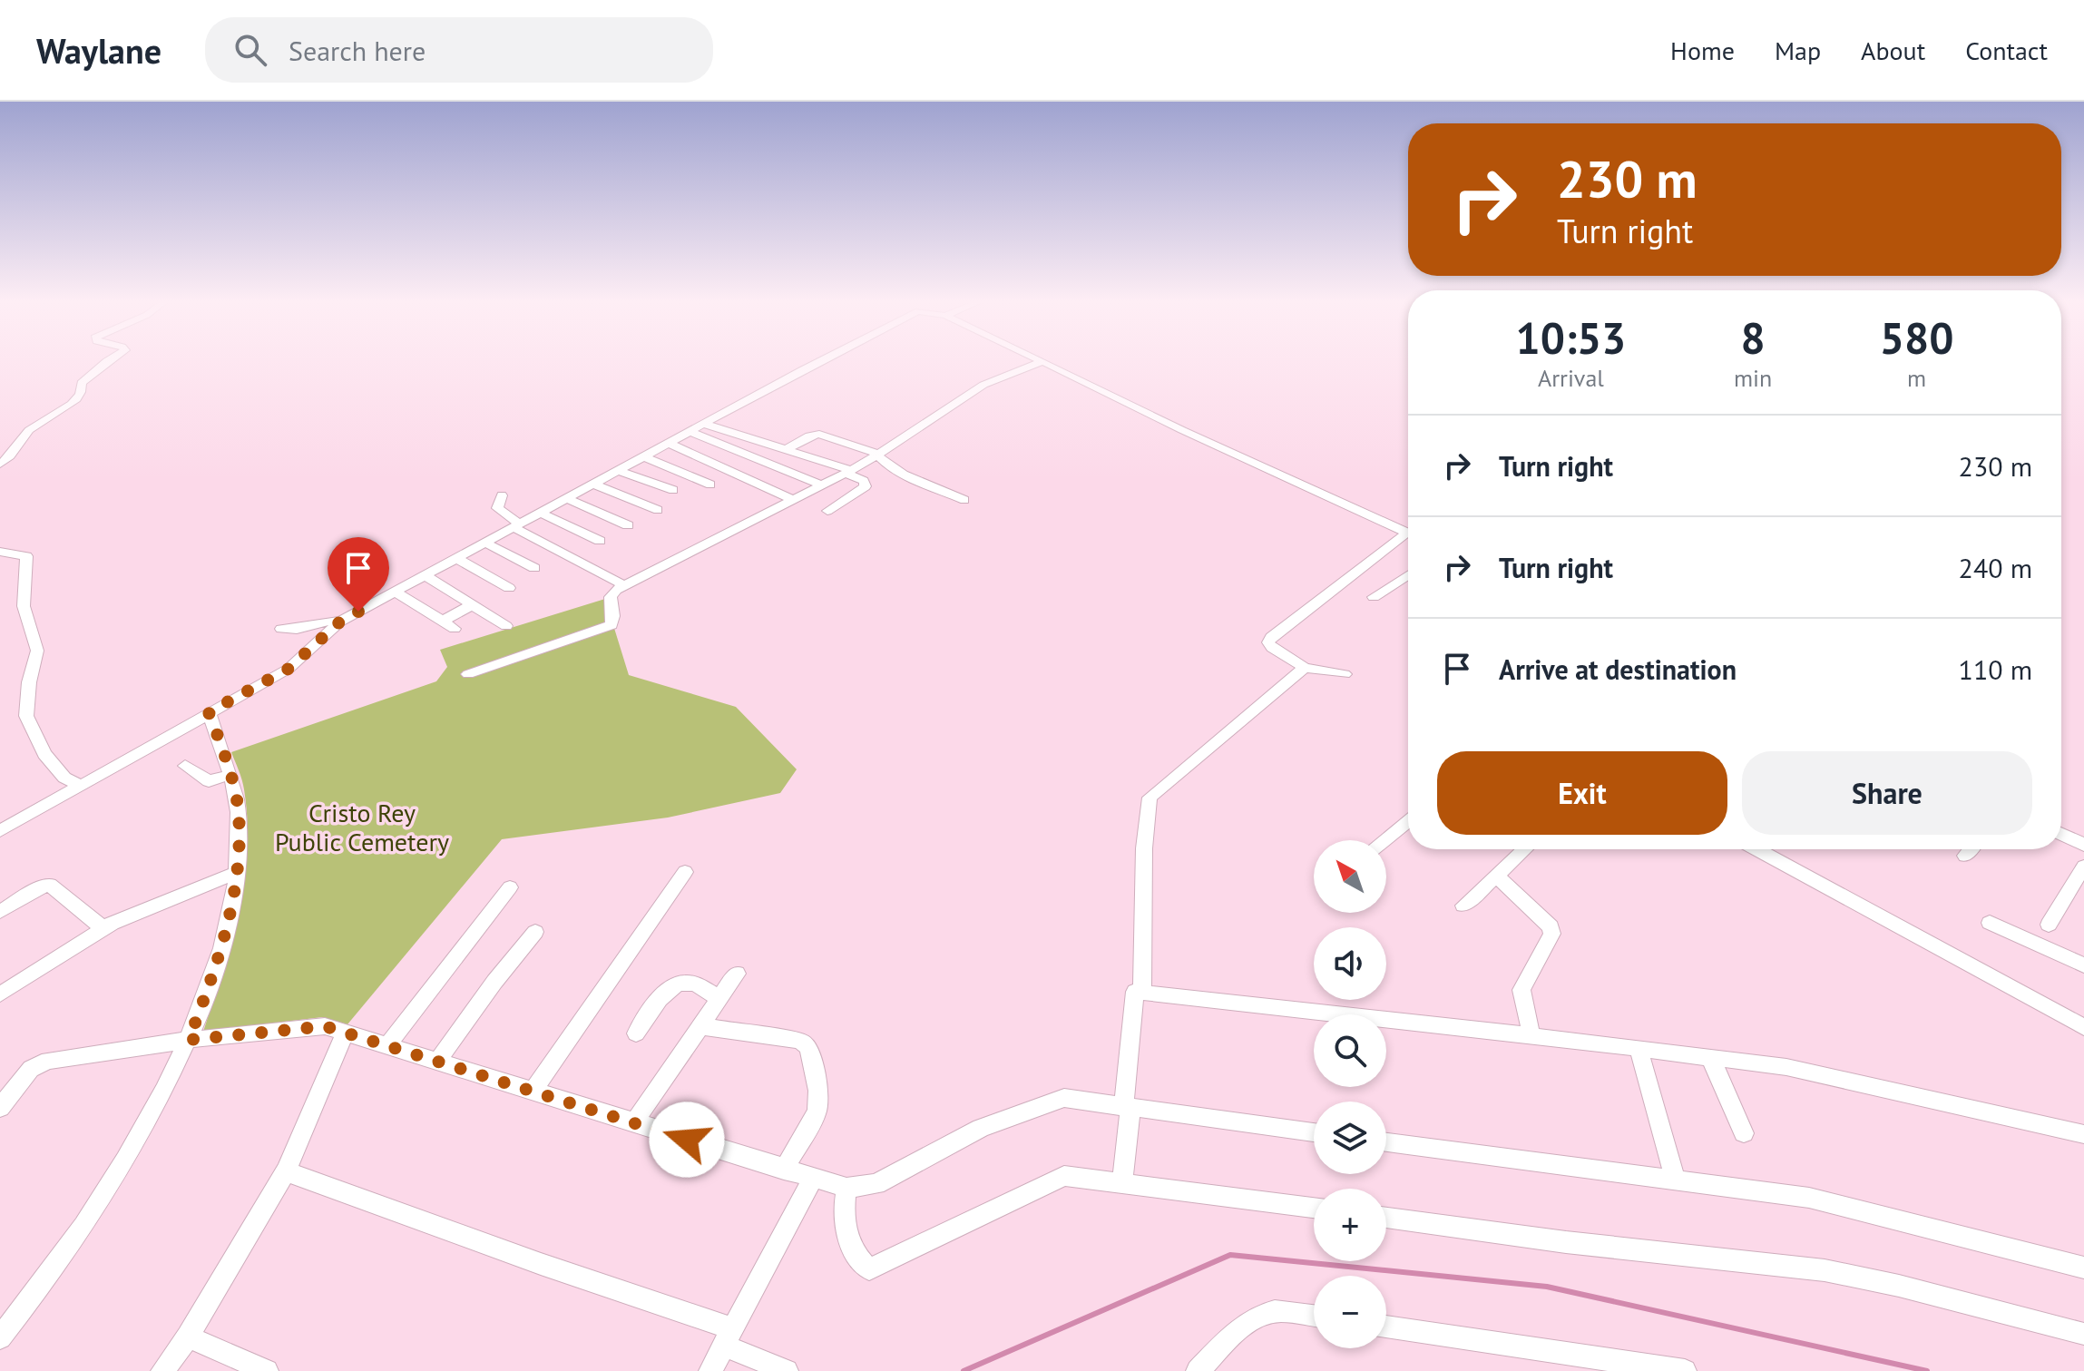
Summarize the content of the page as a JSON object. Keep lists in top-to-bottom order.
{
  "parks": ["Cristo Rey Public Cemetery"],
  "north": "top left",
  "page": {
    "header": "Waylane",
    "search": "Search here",
    "nav": [
      "Home",
      "Map",
      "About",
      "Contact"
    ],
    "turn": ["230 m", "Turn right"],
    "eta": [
      "10:53",
      "Arrival",
      "8",
      "min",
      "580",
      "m"
    ],
    "list": [
      {
        "name": "Turn right",
        "value": "230 m"
      },
      {
        "name": "Turn right",
        "value": "240 m"
      },
      {
        "name": "Arrive at destination",
        "value": "110 m"
      }
    ],
    "buttons": ["Exit", "Share"],
    "map_buttons": ["+", "−"]
  }
}
